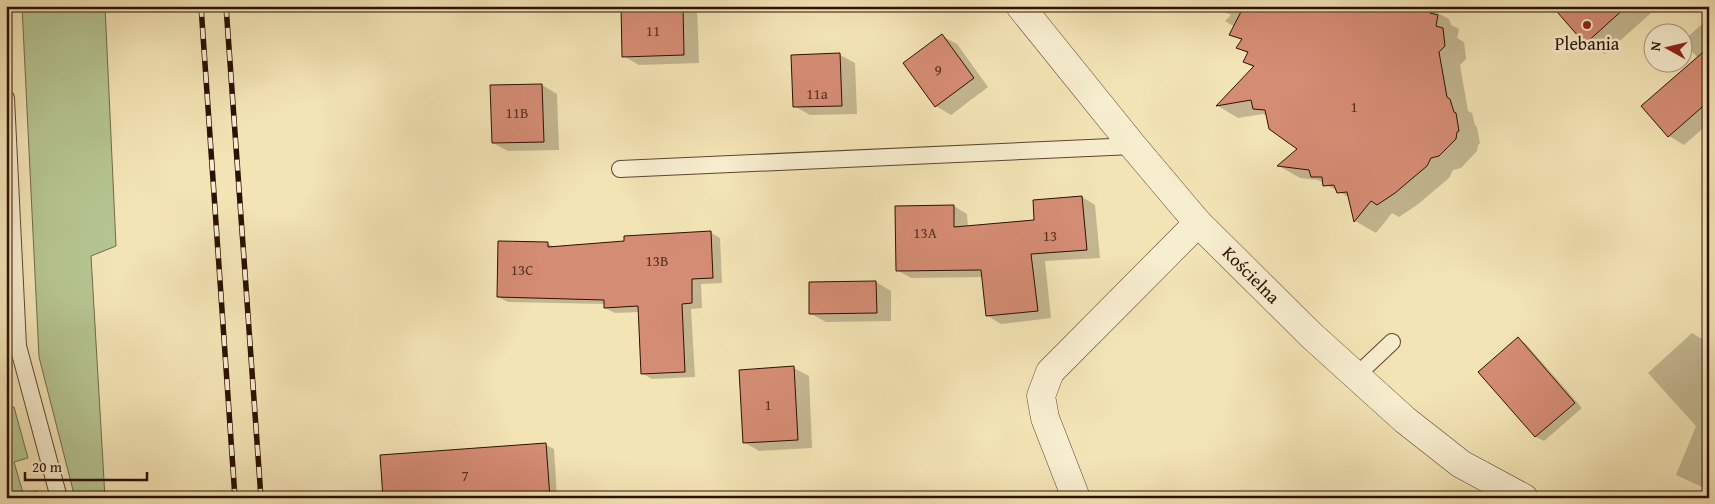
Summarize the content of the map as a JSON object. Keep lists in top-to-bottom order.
{
  "streets": {
    "street": ["Kościelna"]
  },
  "places": ["Plebania"],
  "house_numbers": [
    "11",
    "9",
    "11a",
    "1",
    "11B",
    "13A",
    "13",
    "13B",
    "13C",
    "1",
    "7"
  ],
  "scale_bar": "20 m",
  "north": "left"
}
